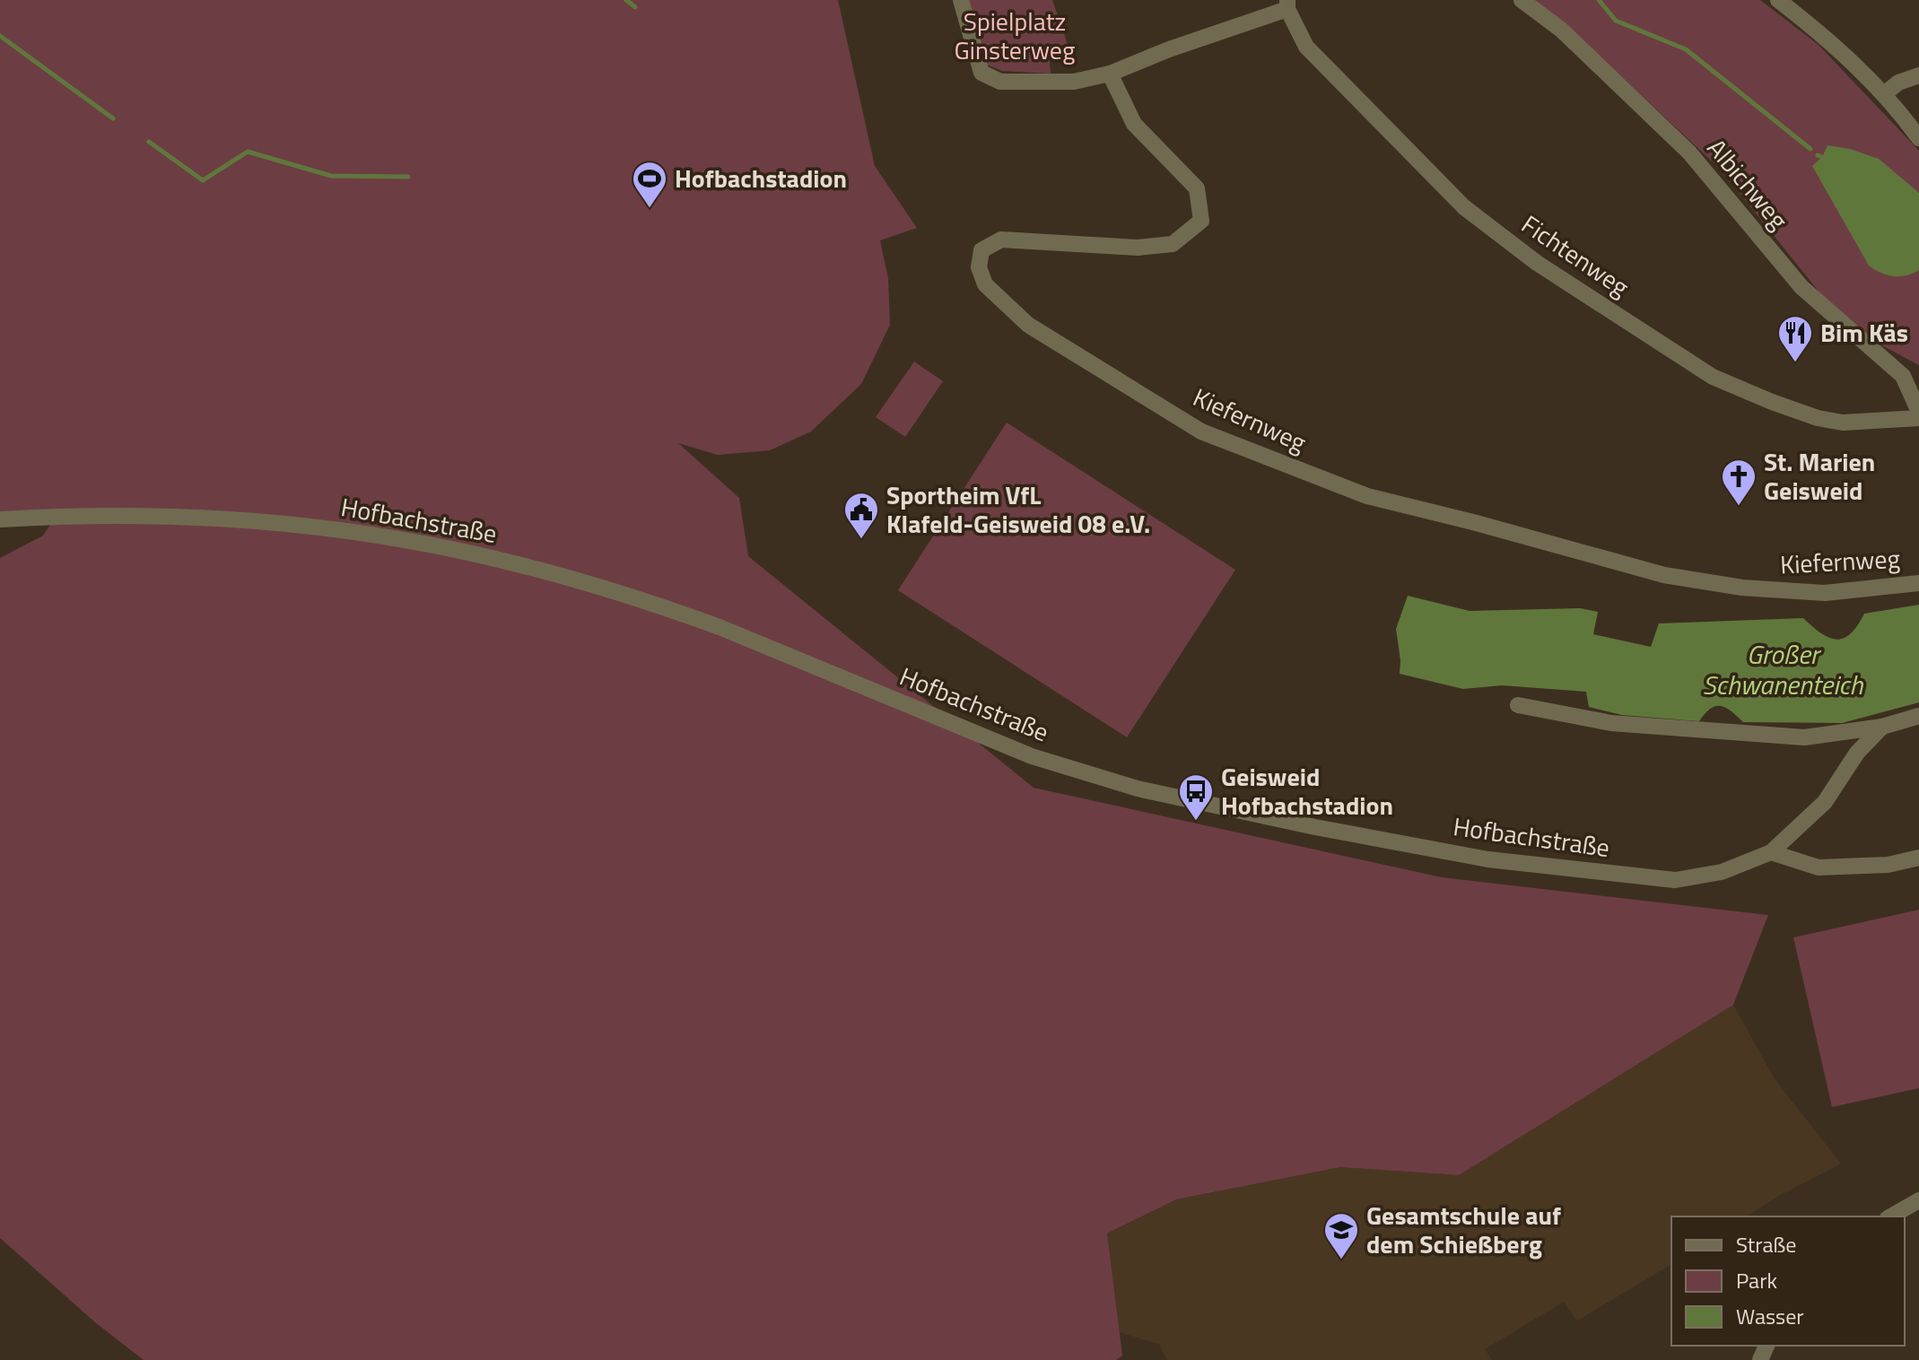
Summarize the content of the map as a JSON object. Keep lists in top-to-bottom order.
{
  "streets": {
    "street": [
      "Albichweg",
      "Fichtenweg",
      "Kiefernweg",
      "Hofbachstraße"
    ]
  },
  "water": ["Großer Schwanenteich"],
  "parks": ["Spielplatz Ginsterweg"],
  "places": {
    "sports": ["Hofbachstadion"],
    "restaurant": ["Bim Käs"],
    "church": ["St. Marien Geisweid"],
    "public building": ["Sportheim VfL Klafeld-Geisweid 08 e.V."],
    "bus stop": ["Geisweid Hofbachstadion"],
    "school or university": ["Gesamtschule auf dem Schießberg"]
  },
  "legend": ["Straße", "Park", "Wasser"]
}
